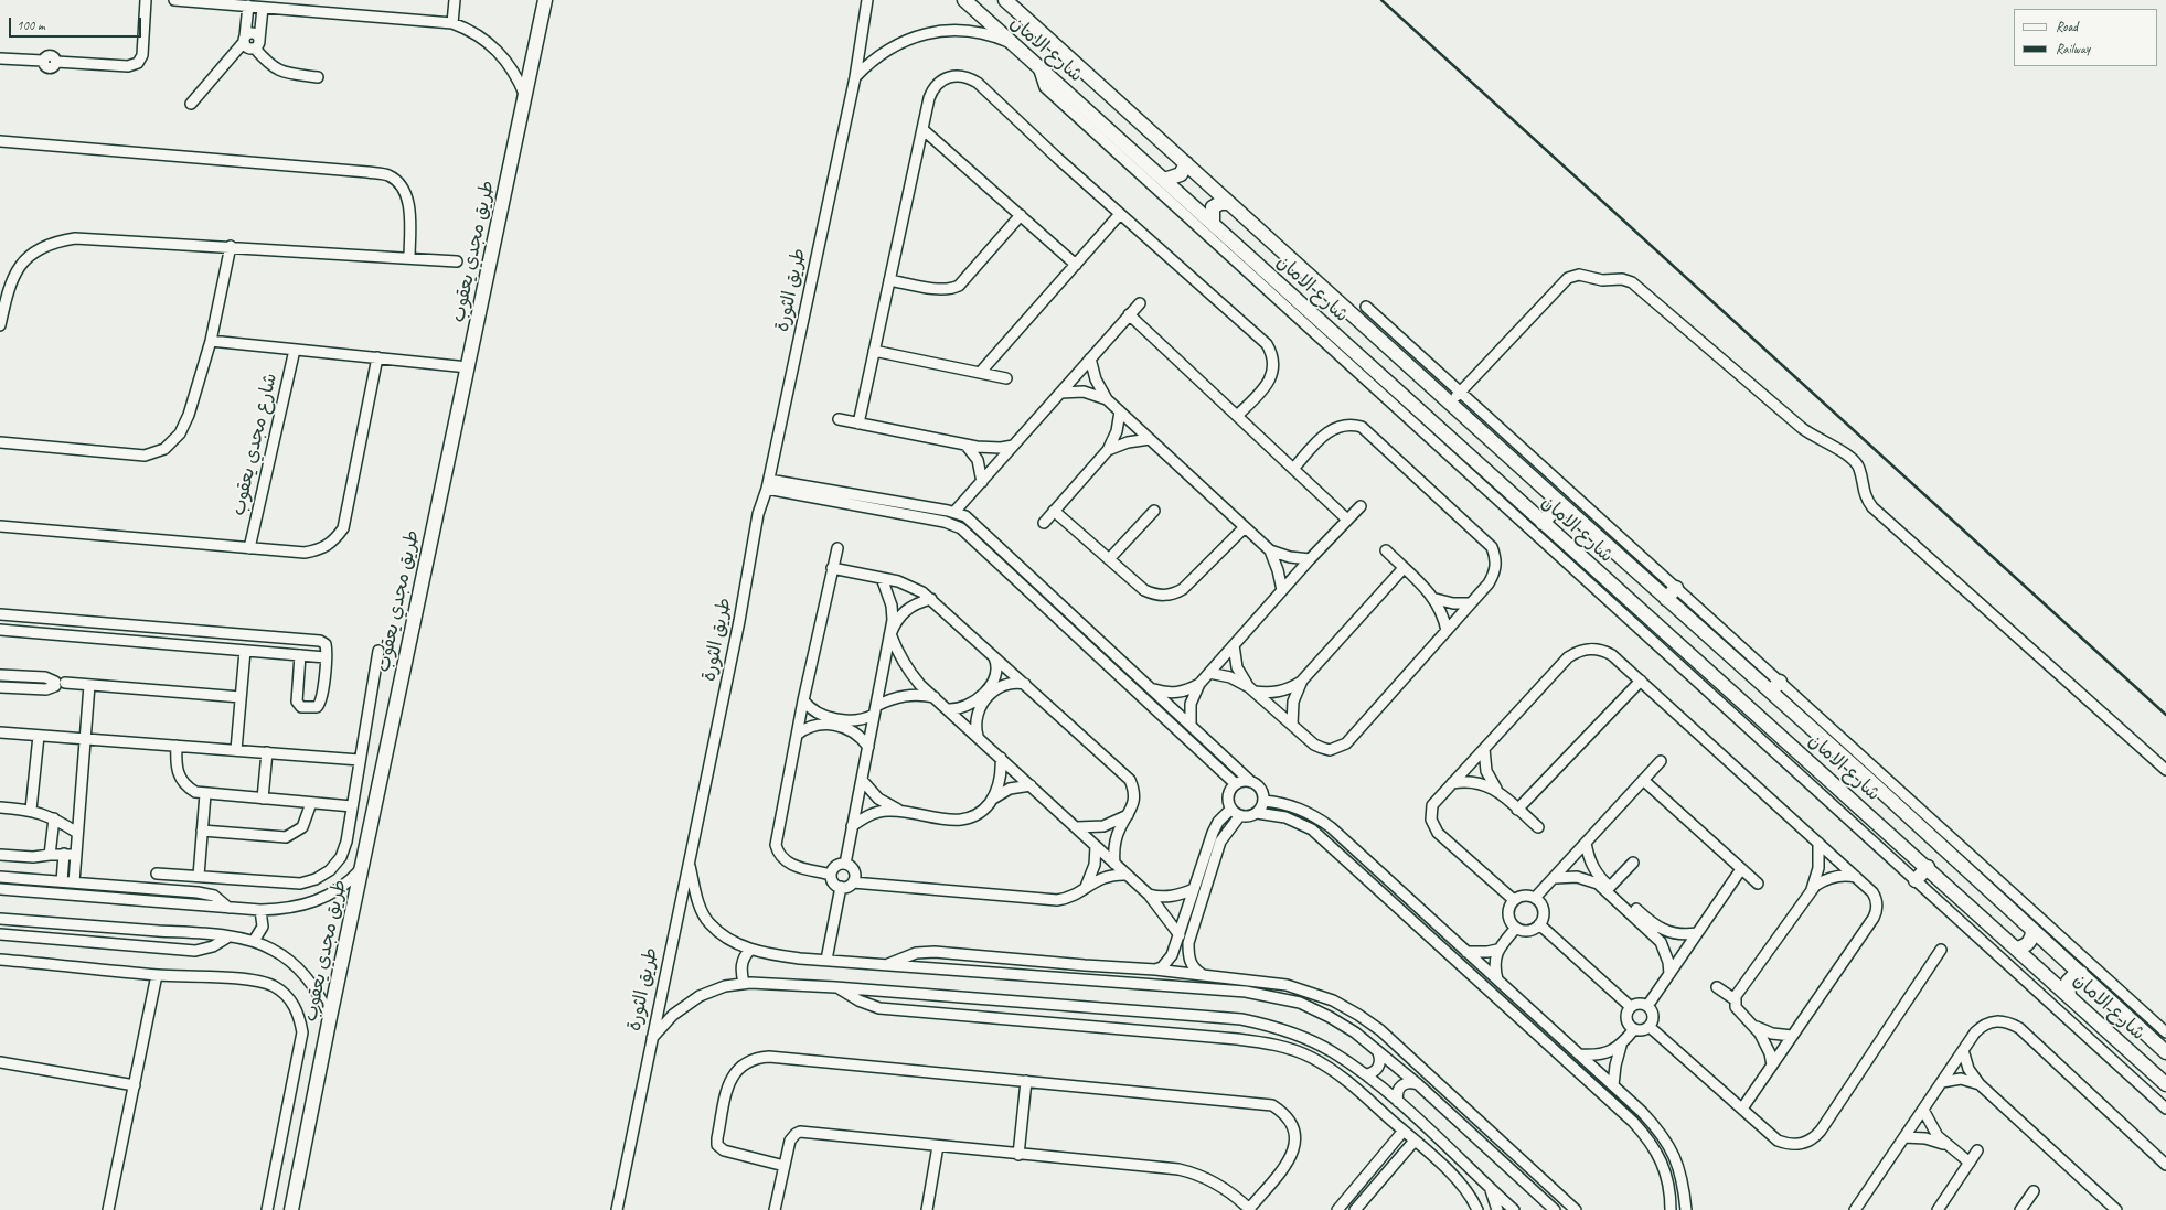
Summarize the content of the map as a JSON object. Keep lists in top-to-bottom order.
{
  "streets": {
    "street": [
      "شارع الامان",
      "طريق مجدي يعقوب",
      "طريق الثورة",
      "شارع مجدي يعقوب"
    ]
  },
  "legend": ["Road", "Railway"],
  "scale_bar": "100 m"
}
